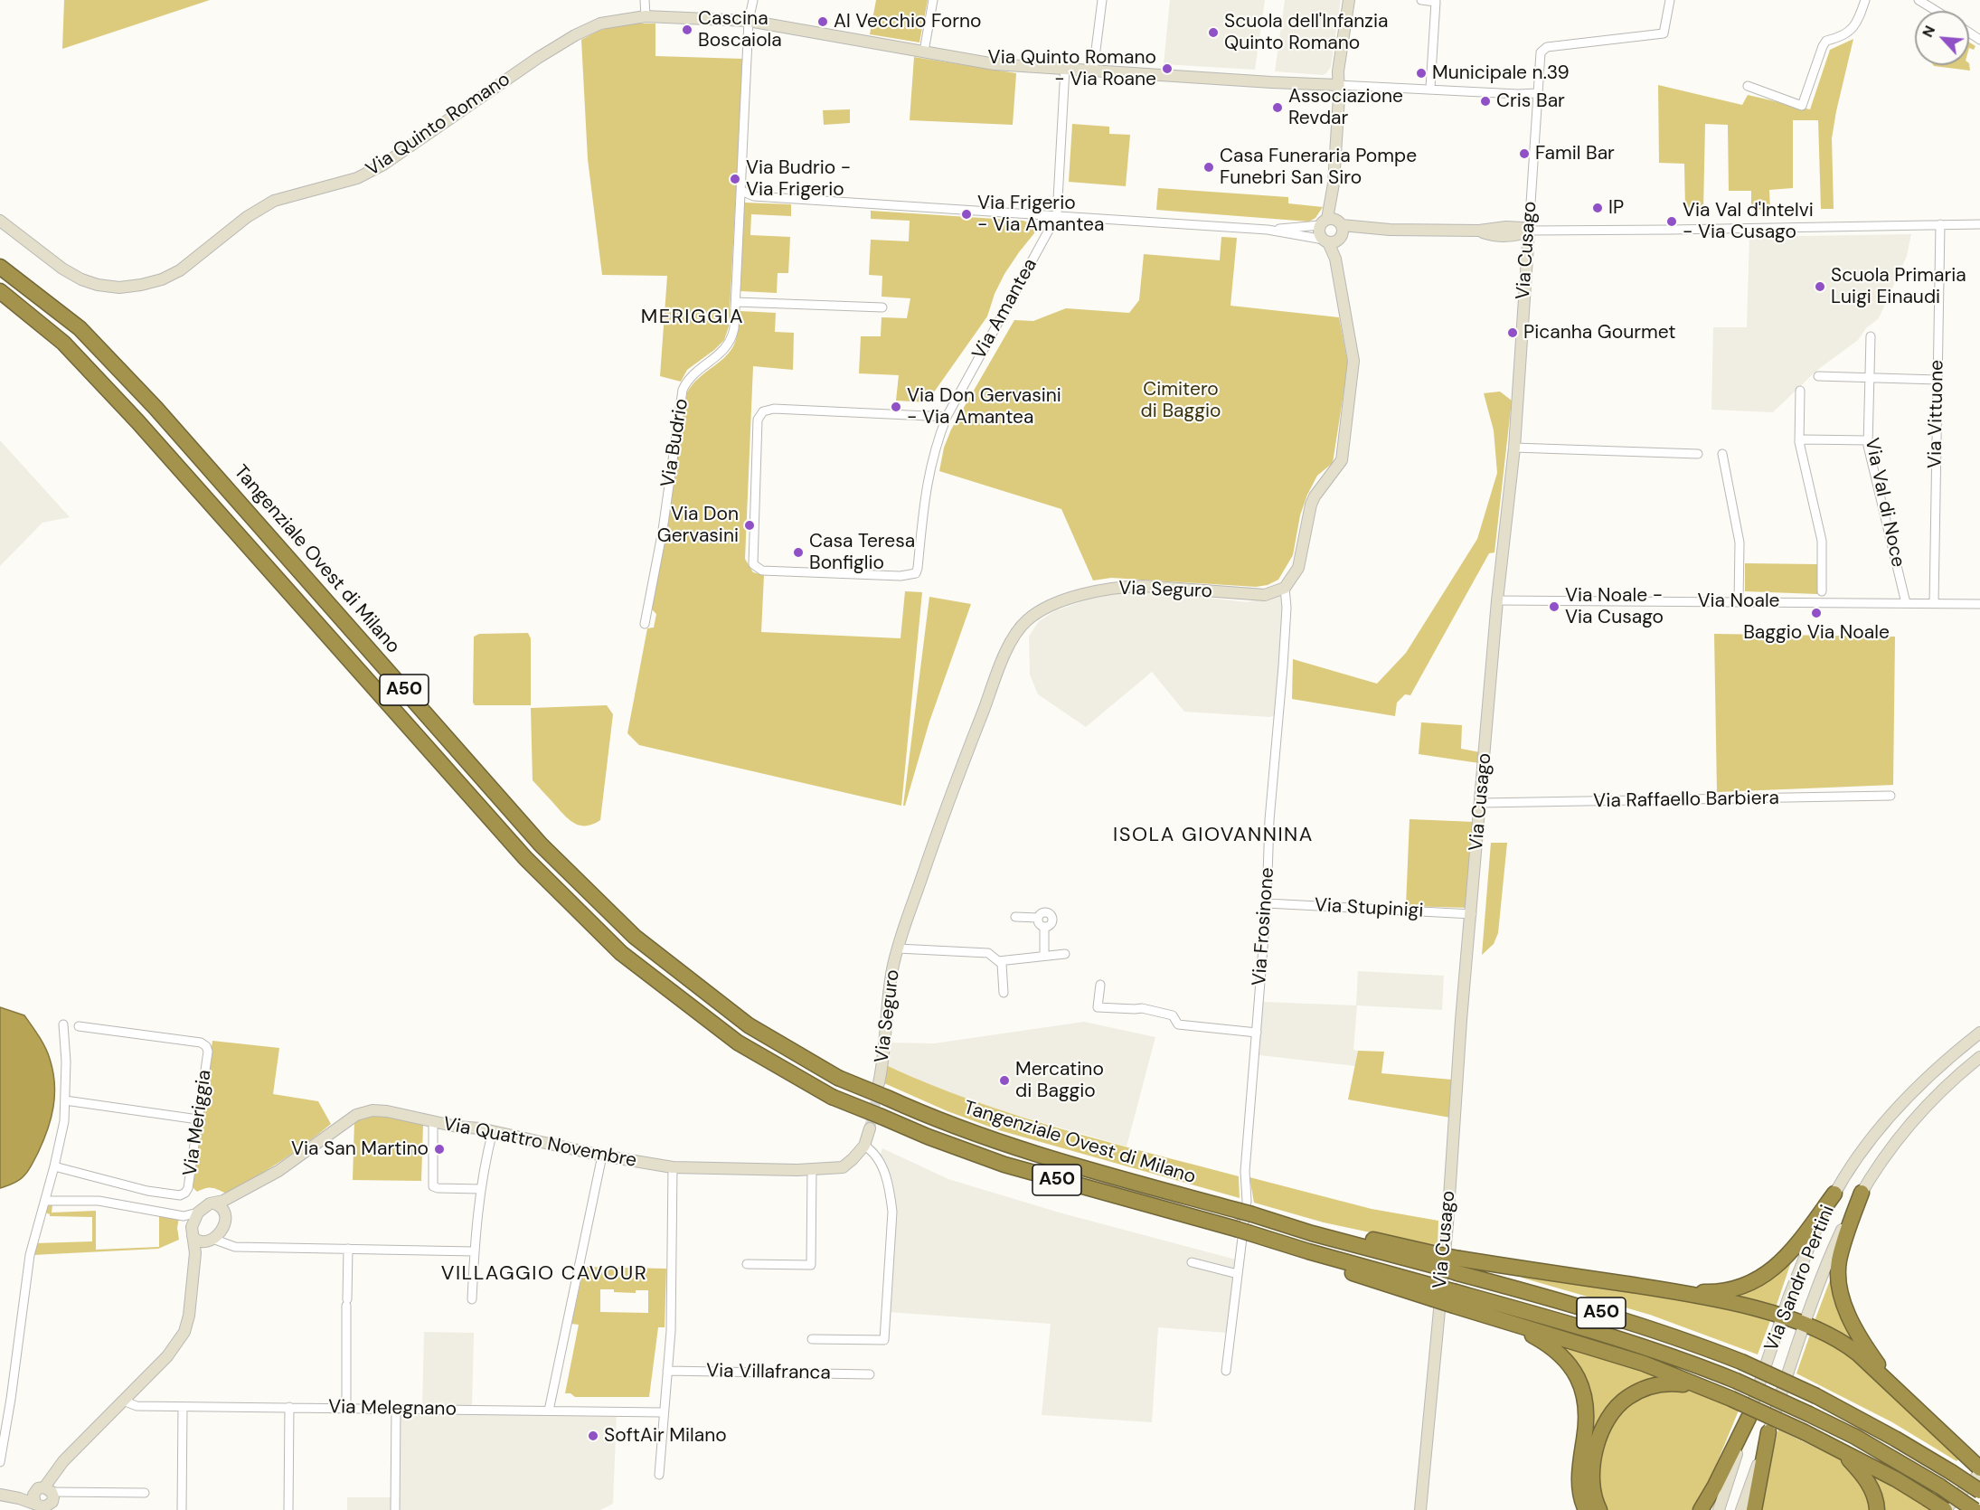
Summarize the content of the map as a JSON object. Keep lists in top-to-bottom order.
{
  "streets": {
    "highway": ["Tangenziale Ovest di Milano", "A50"],
    "street": [
      "Via Quinto Romano",
      "Via Cusago",
      "Via Amantea",
      "Via Vittuone",
      "Via Budrio",
      "Via Val di Noce",
      "Via Seguro",
      "Via Noale",
      "Via Raffaello Barbiera",
      "Via Stupinigi",
      "Via Frosinone",
      "Via Meriggia",
      "Via Quattro Novembre",
      "Via Sandro Pertini",
      "Via Villafranca",
      "Via Melegnano"
    ]
  },
  "crossings": [
    ["Via Quinto Romano", "Via Cusago"],
    ["Via Quinto Romano", "Via Amantea"],
    ["Via Quinto Romano", "Via Budrio"],
    ["Via Cusago", "Via Noale"],
    ["Via Cusago", "Via Raffaello Barbiera"],
    ["Via Cusago", "Via Stupinigi"],
    ["Via Vittuone", "Via Noale"],
    ["Via Val di Noce", "Via Noale"],
    ["Tangenziale Ovest di Milano", "Via Frosinone"],
    ["Via Seguro", "Via Frosinone"],
    ["Via Stupinigi", "Via Frosinone"]
  ],
  "districts": ["MERIGGIA", "ISOLA GIOVANNINA", "VILLAGGIO CAVOUR"],
  "parks": ["Cimitero di Baggio"],
  "places": [
    "Al Vecchio Forno",
    "Cascina Boscaiola",
    "Scuola dell'Infanzia Quinto Romano",
    "Via Quinto Romano - Via Roane",
    "Municipale n.39",
    "Cris Bar",
    "Associazione Revdar",
    "Famil Bar",
    "Casa Funeraria Pompe Funebri San Siro",
    "Via Budrio - Via Frigerio",
    "IP",
    "Via Frigerio - Via Amantea",
    "Via Val d'Intelvi - Via Cusago",
    "Scuola Primaria Luigi Einaudi",
    "Picanha Gourmet",
    "Via Don Gervasini - Via Amantea",
    "Via Don Gervasini",
    "Casa Teresa Bonfiglio",
    "Via Noale - Via Cusago",
    "Baggio Via Noale",
    "Mercatino di Baggio",
    "Via San Martino",
    "SoftAir Milano"
  ],
  "north": "top left"
}
